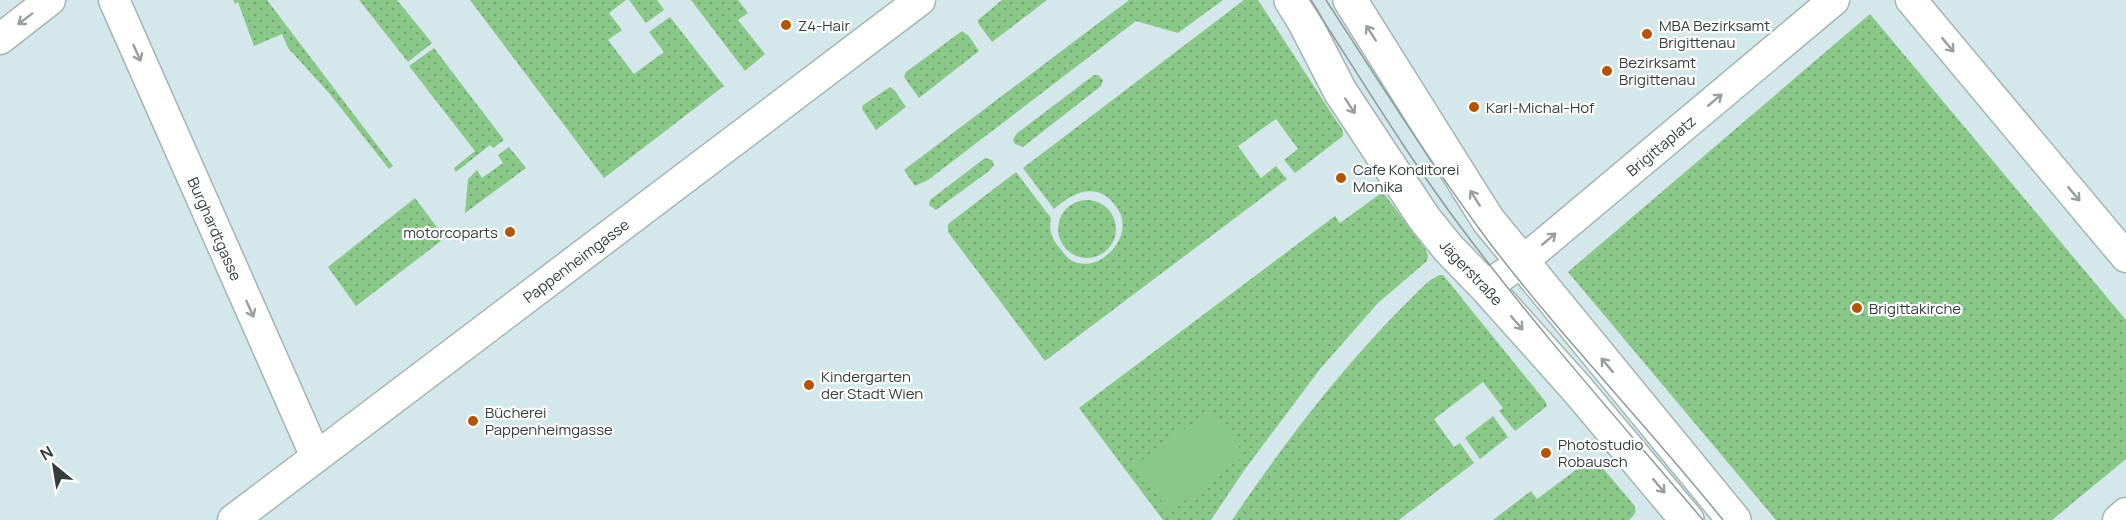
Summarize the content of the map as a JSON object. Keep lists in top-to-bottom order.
{
  "streets": {
    "main road": ["Jägerstraße"],
    "street": ["Brigittaplatz", "Burghardtgasse", "Pappenheimgasse"]
  },
  "crossings": [
    ["Brigittaplatz", "Jägerstraße"],
    ["Burghardtgasse", "Pappenheimgasse"]
  ],
  "one_way": ["Brigittaplatz", "Burghardtgasse"],
  "places": [
    "Z4-Hair",
    "MBA Bezirksamt Brigittenau",
    "Bezirksamt Brigittenau",
    "Karl-Michal-Hof",
    "Cafe Konditorei Monika",
    "motorcoparts",
    "Brigittakirche",
    "Kindergarten der Stadt Wien",
    "Bücherei Pappenheimgasse",
    "Photostudio Robausch"
  ],
  "north": "top left"
}
